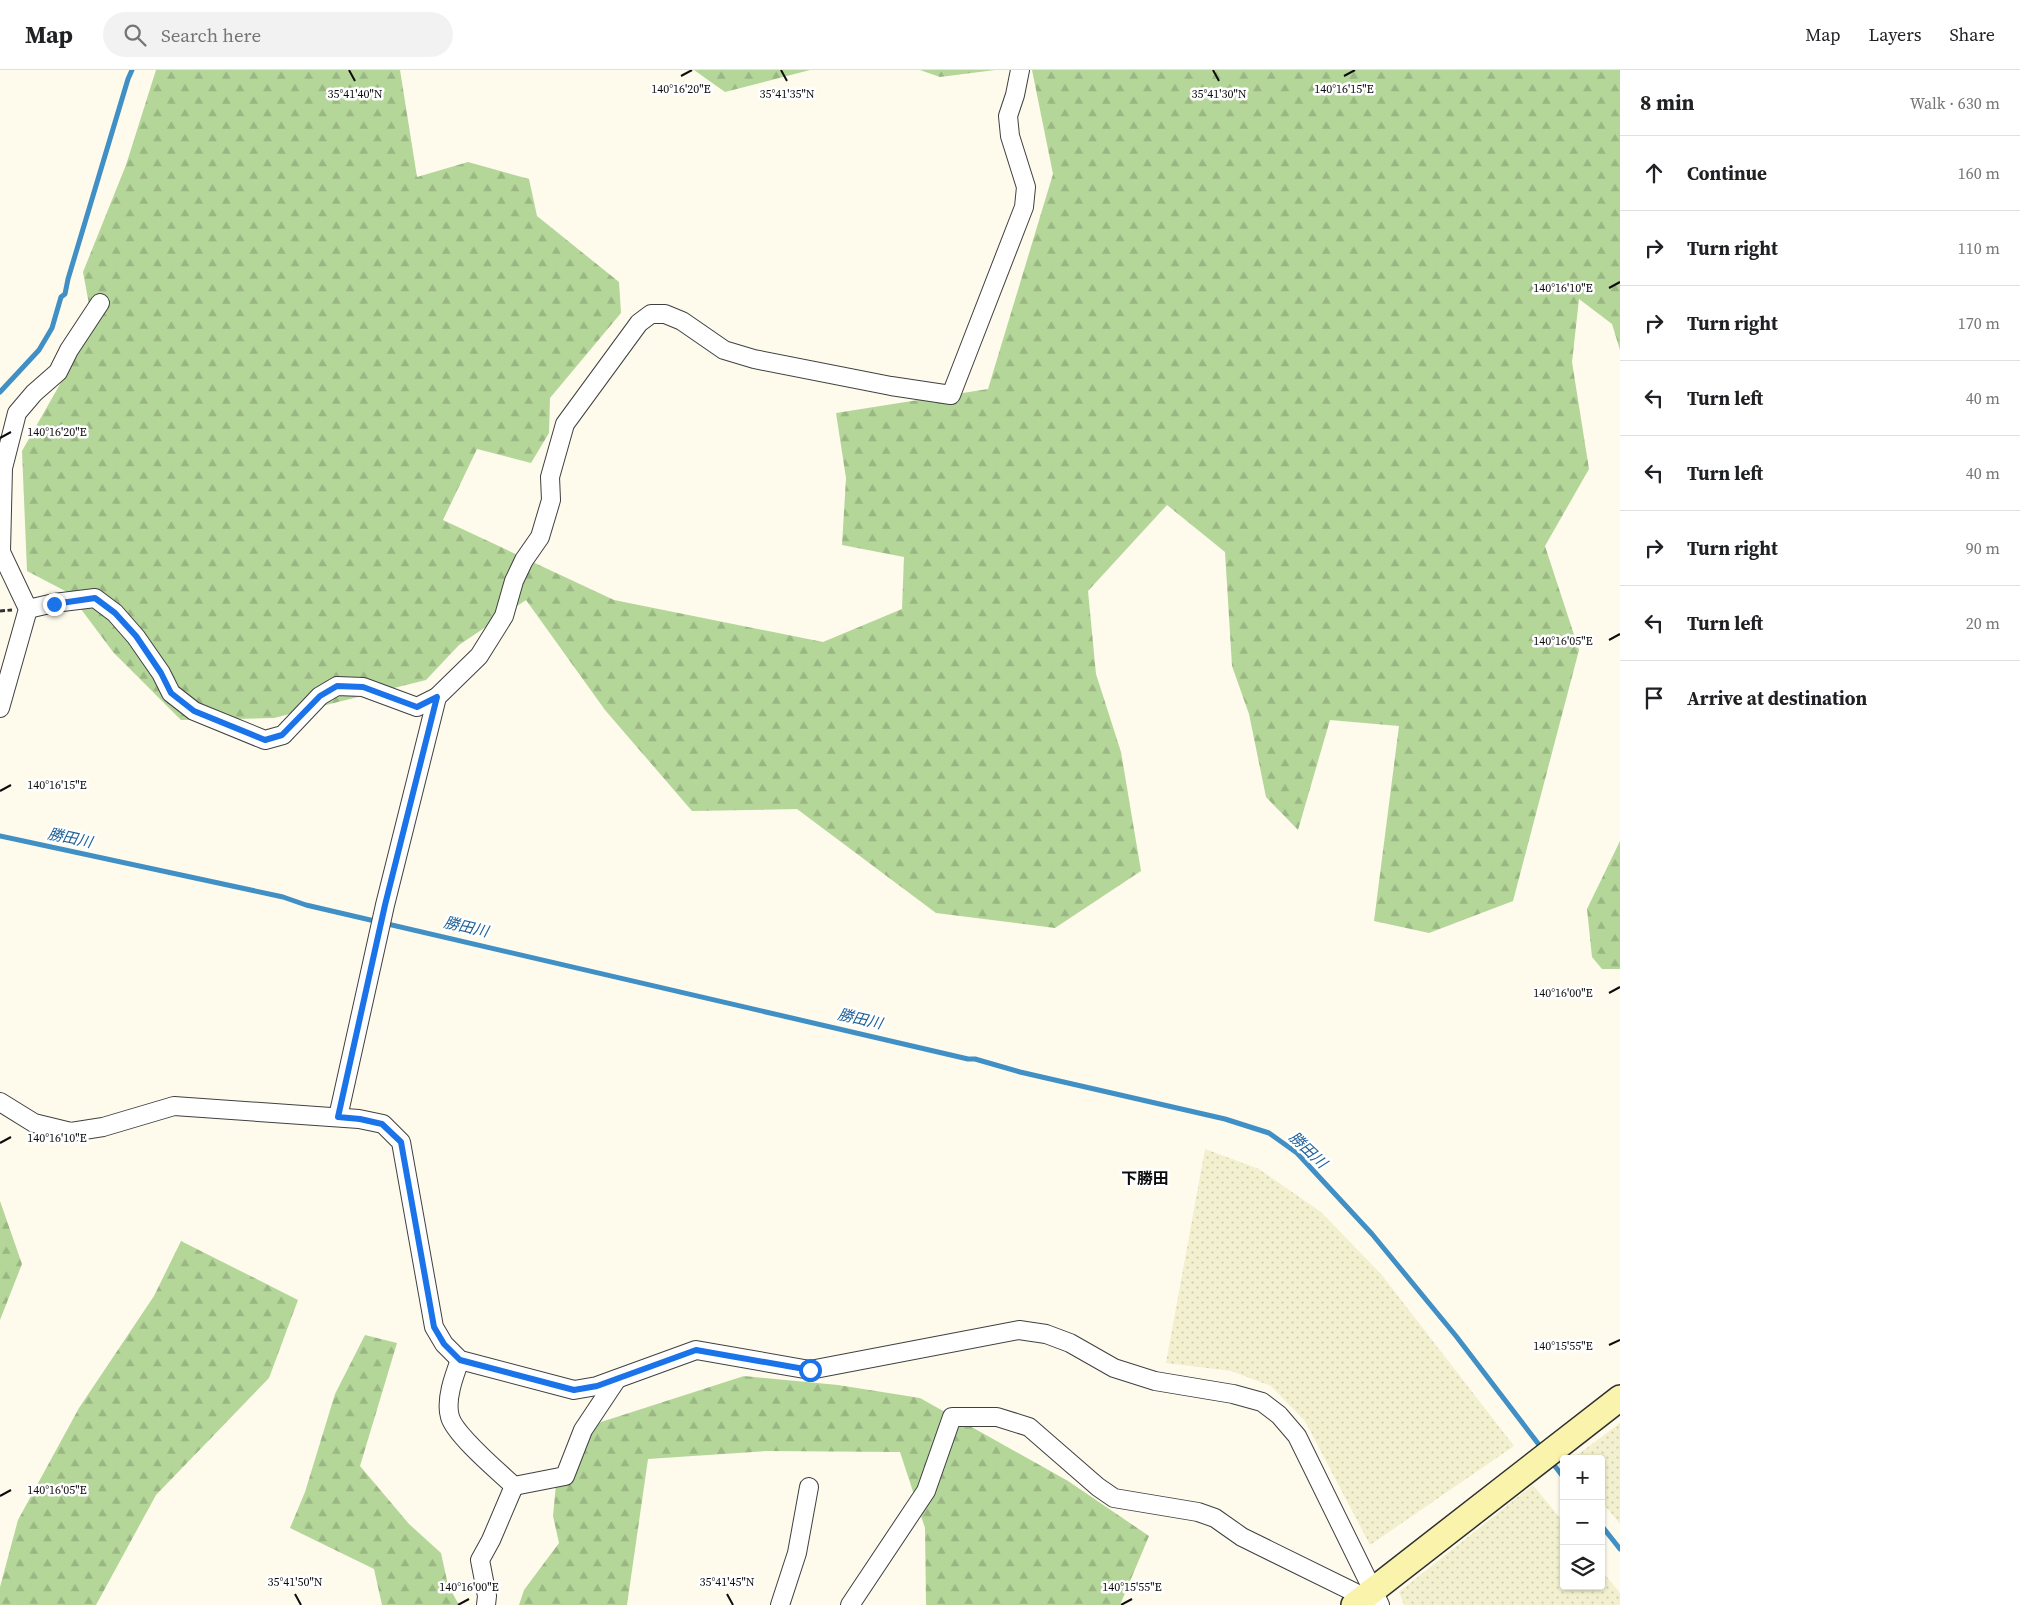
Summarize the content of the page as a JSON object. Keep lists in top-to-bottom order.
{
  "districts": ["下勝田"],
  "water": ["勝田川"],
  "page": {
    "header": "Map",
    "search": "Search here",
    "nav": ["Map", "Layers", "Share"],
    "heading": ["8 min", "Walk · 630 m"],
    "list": [
      ["Continue", "160 m"],
      ["Turn right", "110 m"],
      ["Turn right", "170 m"],
      ["Turn left", "40 m"],
      ["Turn left", "40 m"],
      ["Turn right", "90 m"],
      ["Turn left", "20 m"],
      "Arrive at destination"
    ],
    "map_buttons": ["+", "−"]
  },
  "coordinates": [
    "140°16'20\"E",
    "140°16'15\"E",
    "35°41'40\"N",
    "35°41'35\"N",
    "35°41'30\"N",
    "140°16'10\"E",
    "140°16'05\"E",
    "140°16'00\"E",
    "140°15'55\"E",
    "35°41'50\"N",
    "35°41'45\"N"
  ]
}
